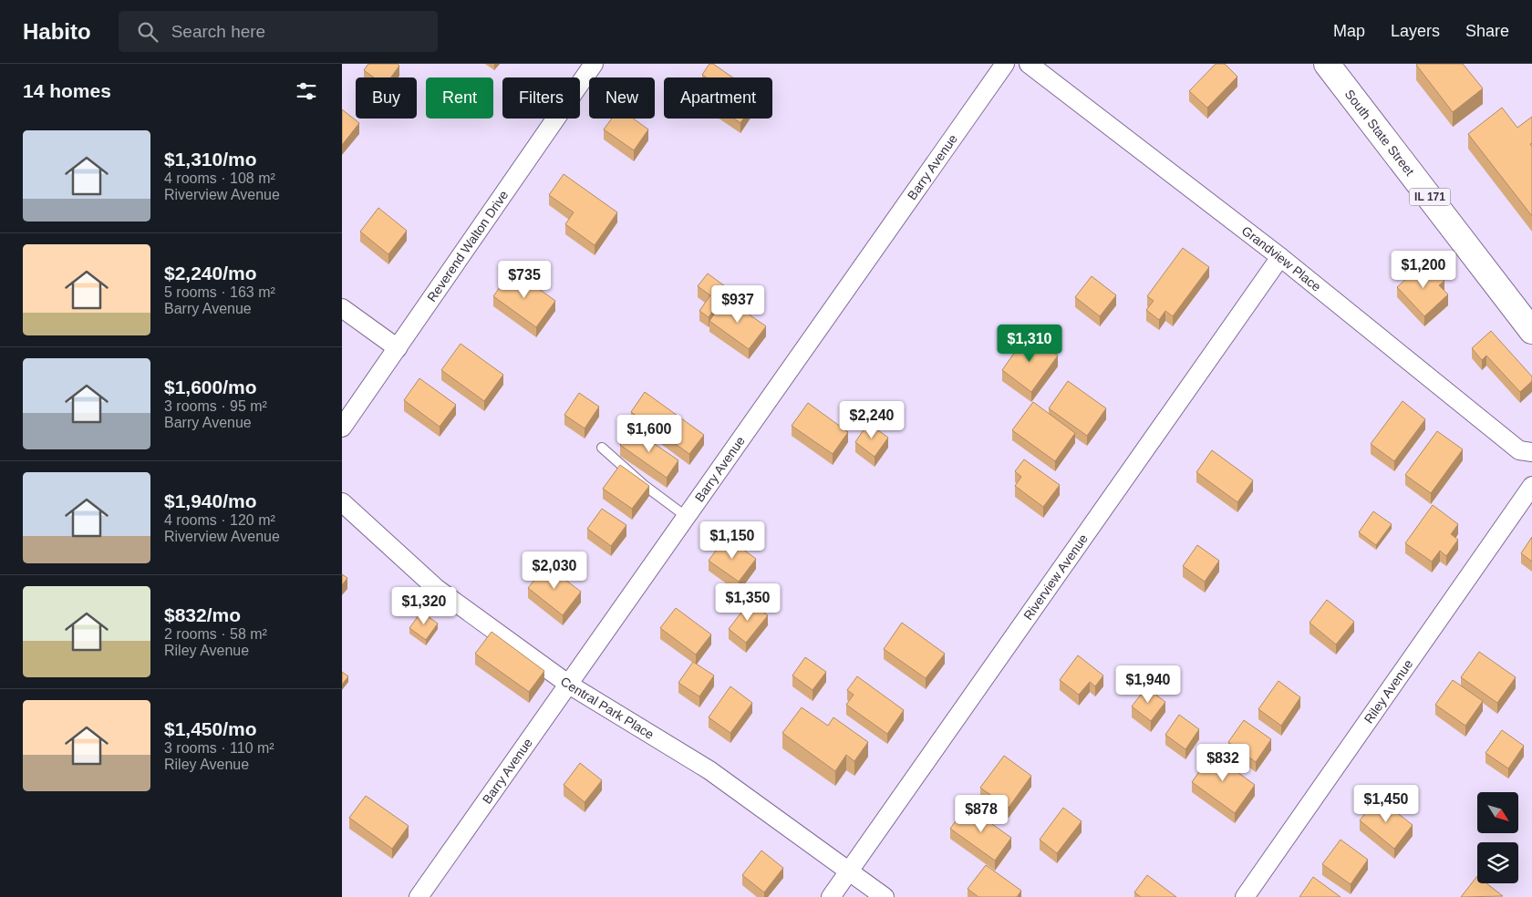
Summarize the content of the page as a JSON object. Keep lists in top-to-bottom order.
{
  "streets": {
    "main road": ["South State Street", "IL 171"],
    "street": [
      "Barry Avenue",
      "Reverend Walton Drive",
      "Grandview Place",
      "Riverview Avenue",
      "Riley Avenue",
      "Central Park Place"
    ]
  },
  "crossings": [
    ["Barry Avenue", "Central Park Place"],
    ["Grandview Place", "Riverview Avenue"],
    ["Riverview Avenue", "Central Park Place"]
  ],
  "north": "bottom right",
  "page": {
    "header": "Habito",
    "search": "Search here",
    "nav": ["Map", "Layers", "Share"],
    "heading": "14 homes",
    "chip": [
      "Buy",
      "Rent",
      "Filters",
      "New",
      "Apartment"
    ],
    "list": [
      {
        "name": "$1,310/mo",
        "note": "4 rooms · 108 m² · Riverview Avenue"
      },
      {
        "name": "$2,240/mo",
        "note": "5 rooms · 163 m² · Barry Avenue"
      },
      {
        "name": "$1,600/mo",
        "note": "3 rooms · 95 m² · Barry Avenue"
      },
      {
        "name": "$1,940/mo",
        "note": "4 rooms · 120 m² · Riverview Avenue"
      },
      {
        "name": "$832/mo",
        "note": "2 rooms · 58 m² · Riley Avenue"
      },
      {
        "name": "$1,450/mo",
        "note": "3 rooms · 110 m² · Riley Avenue"
      }
    ],
    "price": [
      "$1,200",
      "$735",
      "$937",
      "$1,310",
      "$2,240",
      "$1,600",
      "$1,150",
      "$2,030",
      "$1,350",
      "$1,320",
      "$1,940",
      "$832",
      "$1,450",
      "$878"
    ]
  }
}
